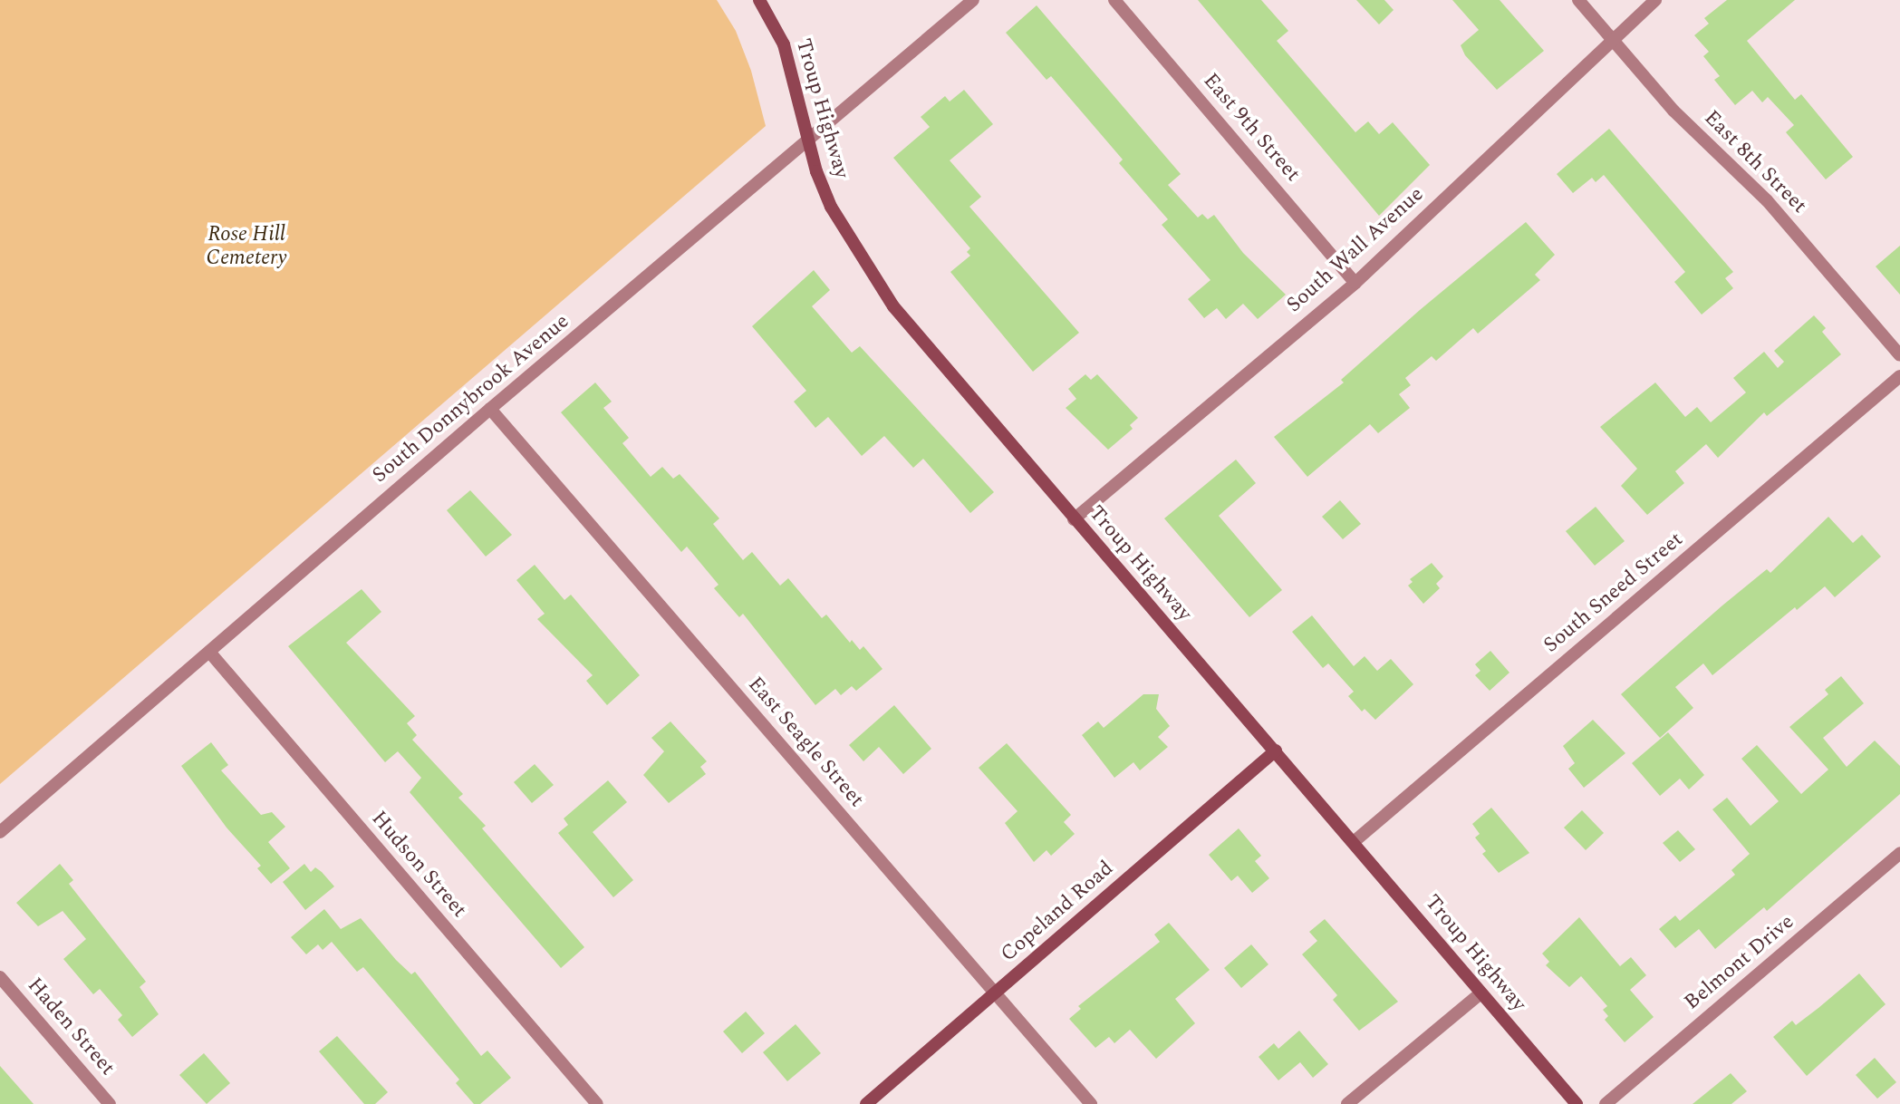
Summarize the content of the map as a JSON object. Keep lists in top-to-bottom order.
{
  "streets": {
    "main road": ["Troup Highway", "Copeland Road"],
    "street": [
      "East 9th Street",
      "East 8th Street",
      "South Wall Avenue",
      "South Donnybrook Avenue",
      "South Sneed Street",
      "East Seagle Street",
      "Hudson Street",
      "Belmont Drive",
      "Haden Street"
    ]
  },
  "crossings": [
    ["Troup Highway", "South Wall Avenue"],
    ["Troup Highway", "South Donnybrook Avenue"],
    ["Troup Highway", "South Sneed Street"],
    ["Troup Highway", "Copeland Road"],
    ["East 9th Street", "South Wall Avenue"],
    ["East 8th Street", "South Wall Avenue"],
    ["South Donnybrook Avenue", "East Seagle Street"],
    ["South Donnybrook Avenue", "Hudson Street"],
    ["East Seagle Street", "Copeland Road"]
  ],
  "parks": ["Rose Hill Cemetery"]
}
